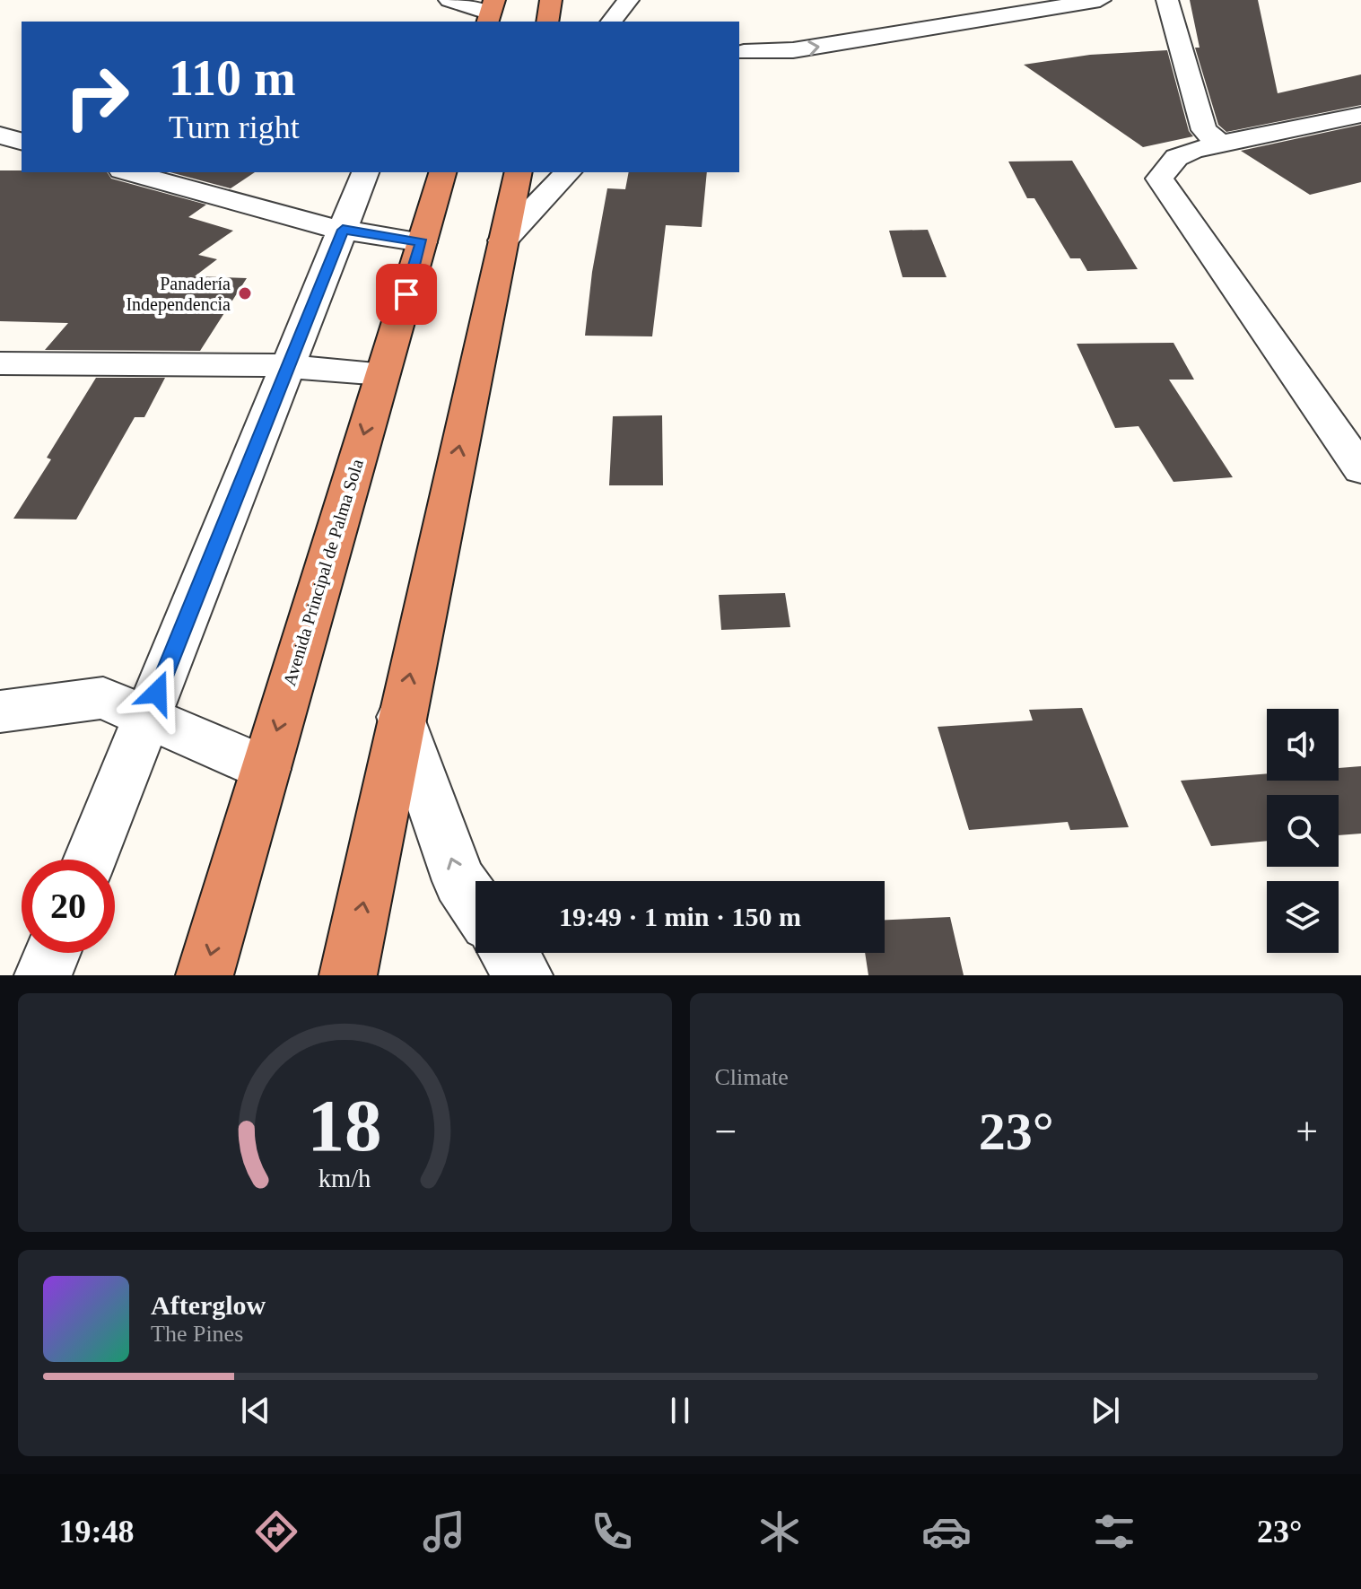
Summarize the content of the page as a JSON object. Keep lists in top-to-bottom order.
{
  "streets": {
    "highway": ["Avenida Principal de Palma Sola"]
  },
  "places": ["Panadería Independencia"],
  "page": {
    "turn": ["110 m", "Turn right"],
    "limit": "20",
    "trip": "19:49 · 1 min · 150 m",
    "tile": "Climate",
    "heat": ["−", "23°", "+"],
    "song": ["Afterglow", "The Pines"],
    "tabs": ["19:48", "23°"],
    "gauge": ["18", "km/h"]
  }
}
